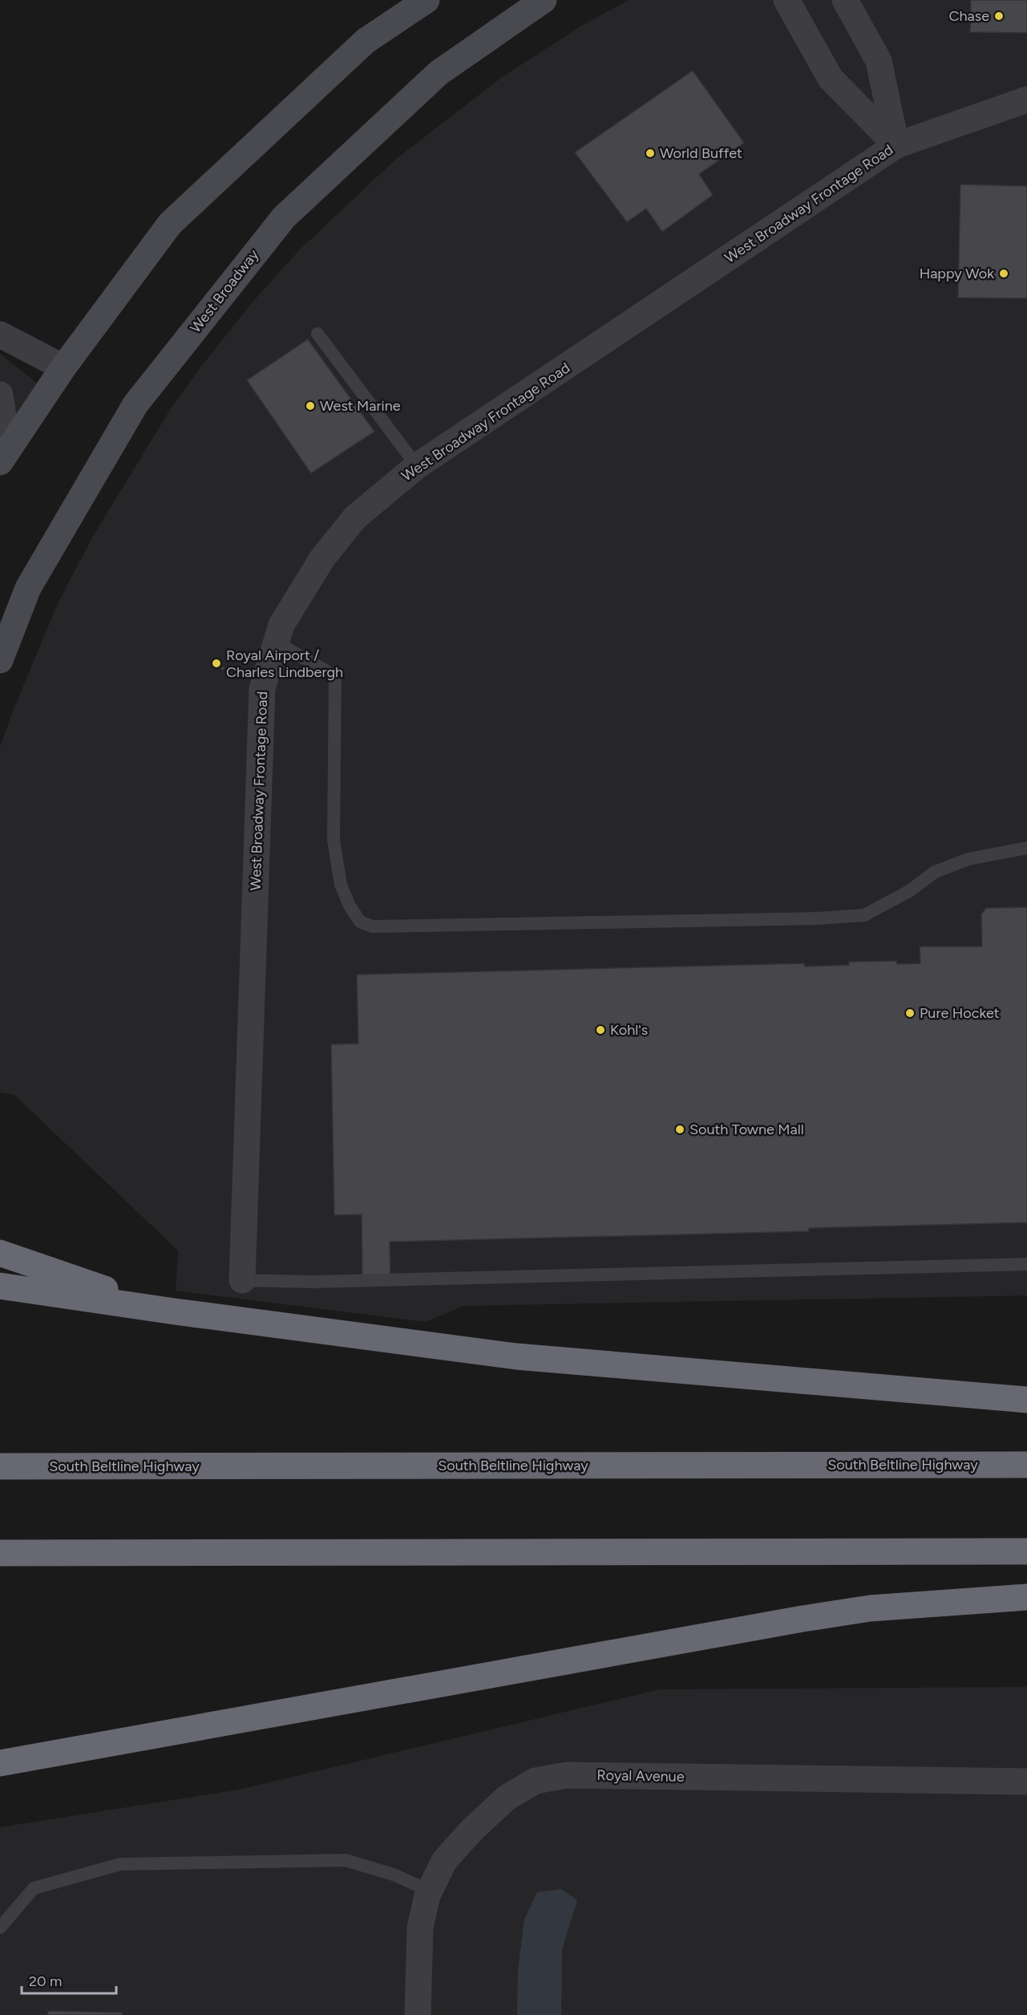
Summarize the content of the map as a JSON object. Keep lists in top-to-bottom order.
{
  "streets": {
    "highway": ["South Beltline Highway"],
    "street": ["West Broadway Frontage Road", "West Broadway", "Royal Avenue"]
  },
  "places": [
    "Chase",
    "World Buffet",
    "Happy Wok",
    "West Marine",
    "Royal Airport / Charles Lindbergh",
    "Pure Hocket",
    "Kohl's",
    "South Towne Mall"
  ],
  "scale_bar": "20 m"
}
